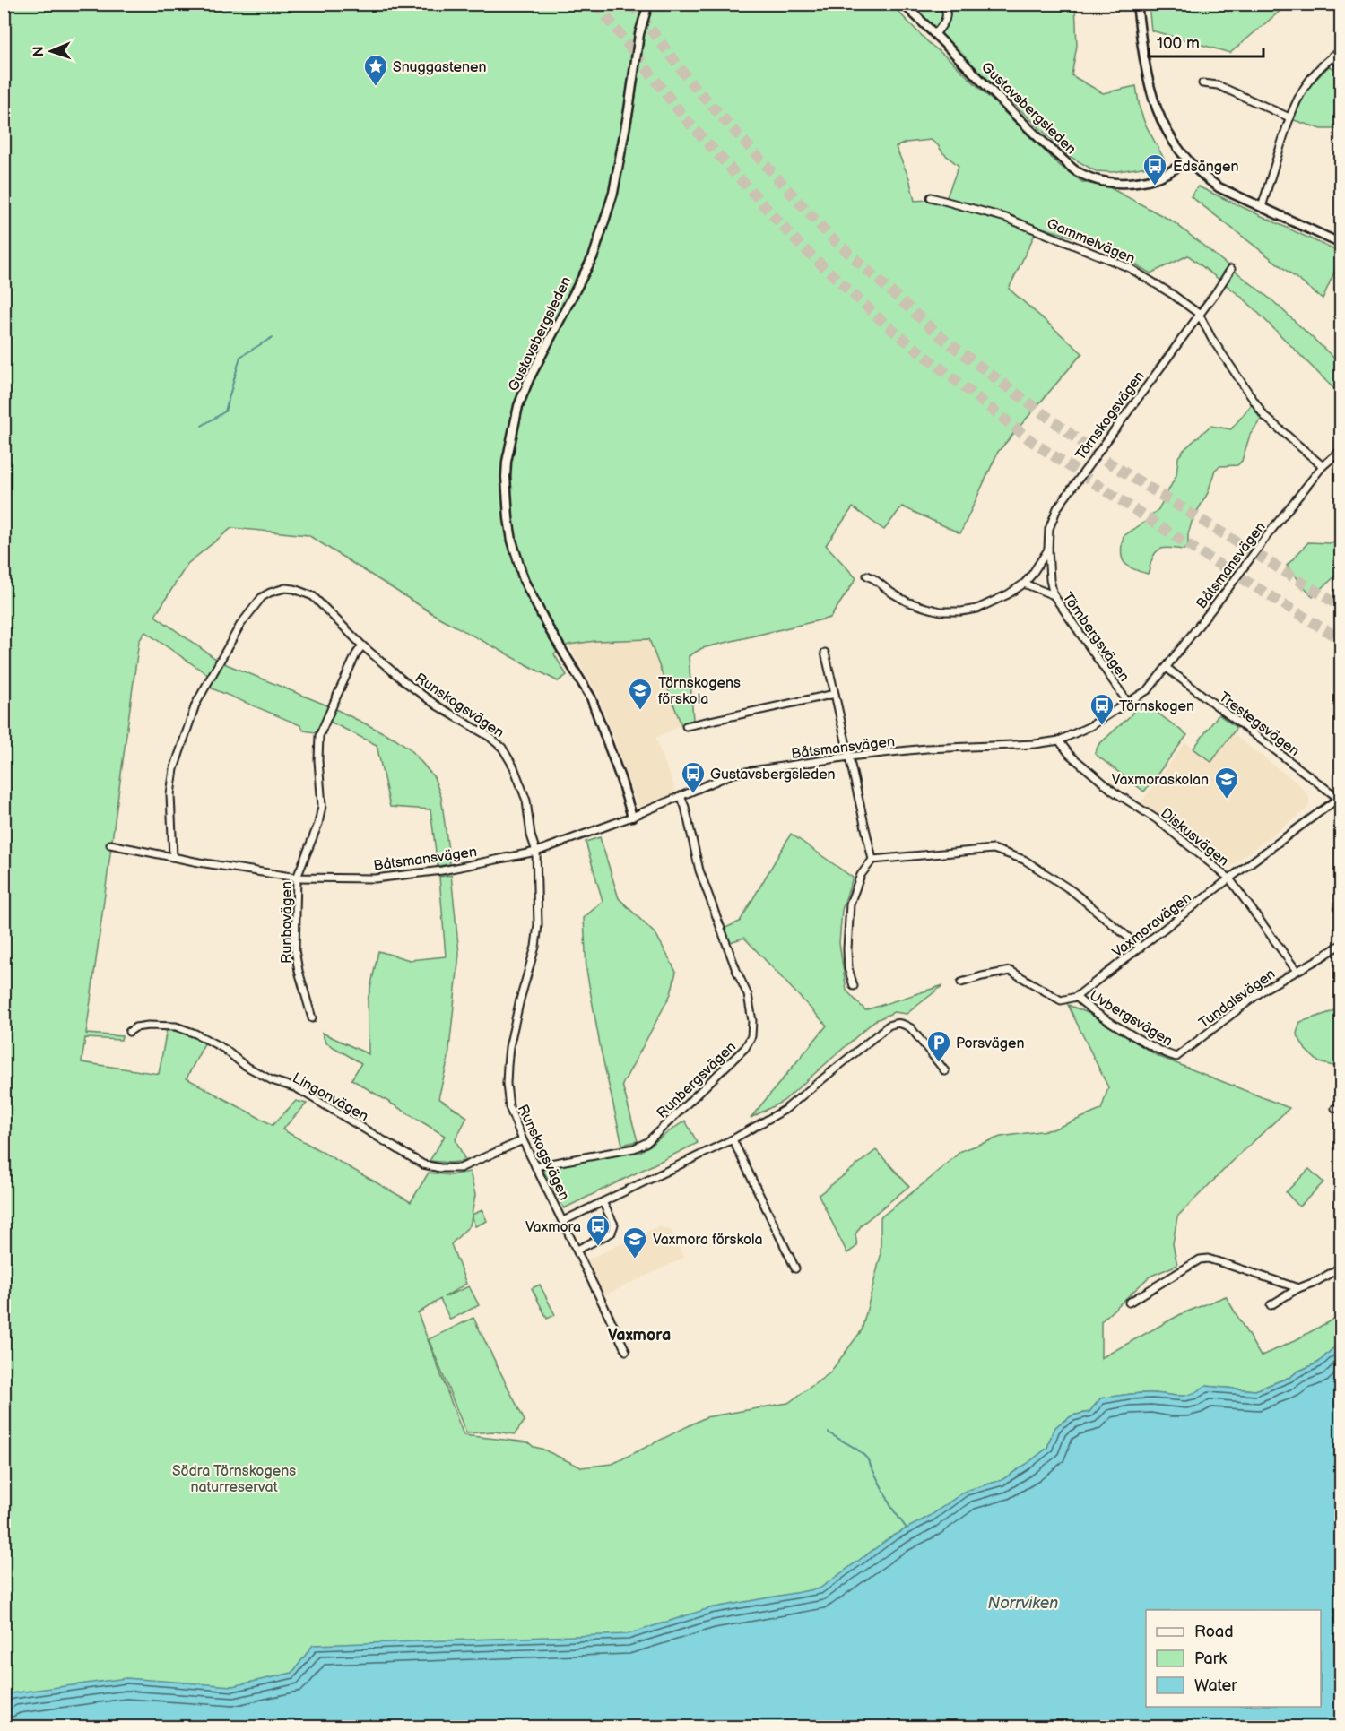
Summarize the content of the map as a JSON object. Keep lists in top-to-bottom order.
{
  "streets": {
    "street": [
      "Gustavsbergsleden",
      "Gammelvägen",
      "Törnskogsvägen",
      "Båtsmansvägen",
      "Törnbergsvägen",
      "Runskogsvägen",
      "Trestegsvägen",
      "Diskusvägen",
      "Runbovägen",
      "Vaxmoravägen",
      "Tundalsvägen",
      "Uvbergsvägen",
      "Runbergsvägen",
      "Lingonvägen"
    ]
  },
  "crossings": [
    ["Gustavsbergsleden", "Båtsmansvägen"],
    ["Gammelvägen", "Törnskogsvägen"],
    ["Gammelvägen", "Båtsmansvägen"],
    ["Törnskogsvägen", "Törnbergsvägen"],
    ["Båtsmansvägen", "Törnbergsvägen"],
    ["Båtsmansvägen", "Runskogsvägen"],
    ["Båtsmansvägen", "Trestegsvägen"],
    ["Båtsmansvägen", "Diskusvägen"],
    ["Båtsmansvägen", "Runbovägen"],
    ["Båtsmansvägen", "Runbergsvägen"],
    ["Runskogsvägen", "Runbovägen"],
    ["Runskogsvägen", "Runbergsvägen"],
    ["Runskogsvägen", "Lingonvägen"],
    ["Trestegsvägen", "Vaxmoravägen"],
    ["Diskusvägen", "Vaxmoravägen"],
    ["Diskusvägen", "Tundalsvägen"],
    ["Vaxmoravägen", "Uvbergsvägen"],
    ["Tundalsvägen", "Uvbergsvägen"]
  ],
  "districts": ["Vaxmora"],
  "water": ["Norrviken"],
  "parks": ["Södra Törnskogens naturreservat"],
  "places": {
    "place": ["Snuggastenen"],
    "bus stop": [
      "Edsängen",
      "Törnskogen",
      "Gustavsbergsleden",
      "Vaxmora"
    ],
    "school or university": ["Törnskogens förskola", "Vaxmoraskolan", "Vaxmora förskola"],
    "parking": ["Porsvägen"]
  },
  "legend": ["Road", "Park", "Water"],
  "scale_bar": "100 m",
  "north": "left"
}
